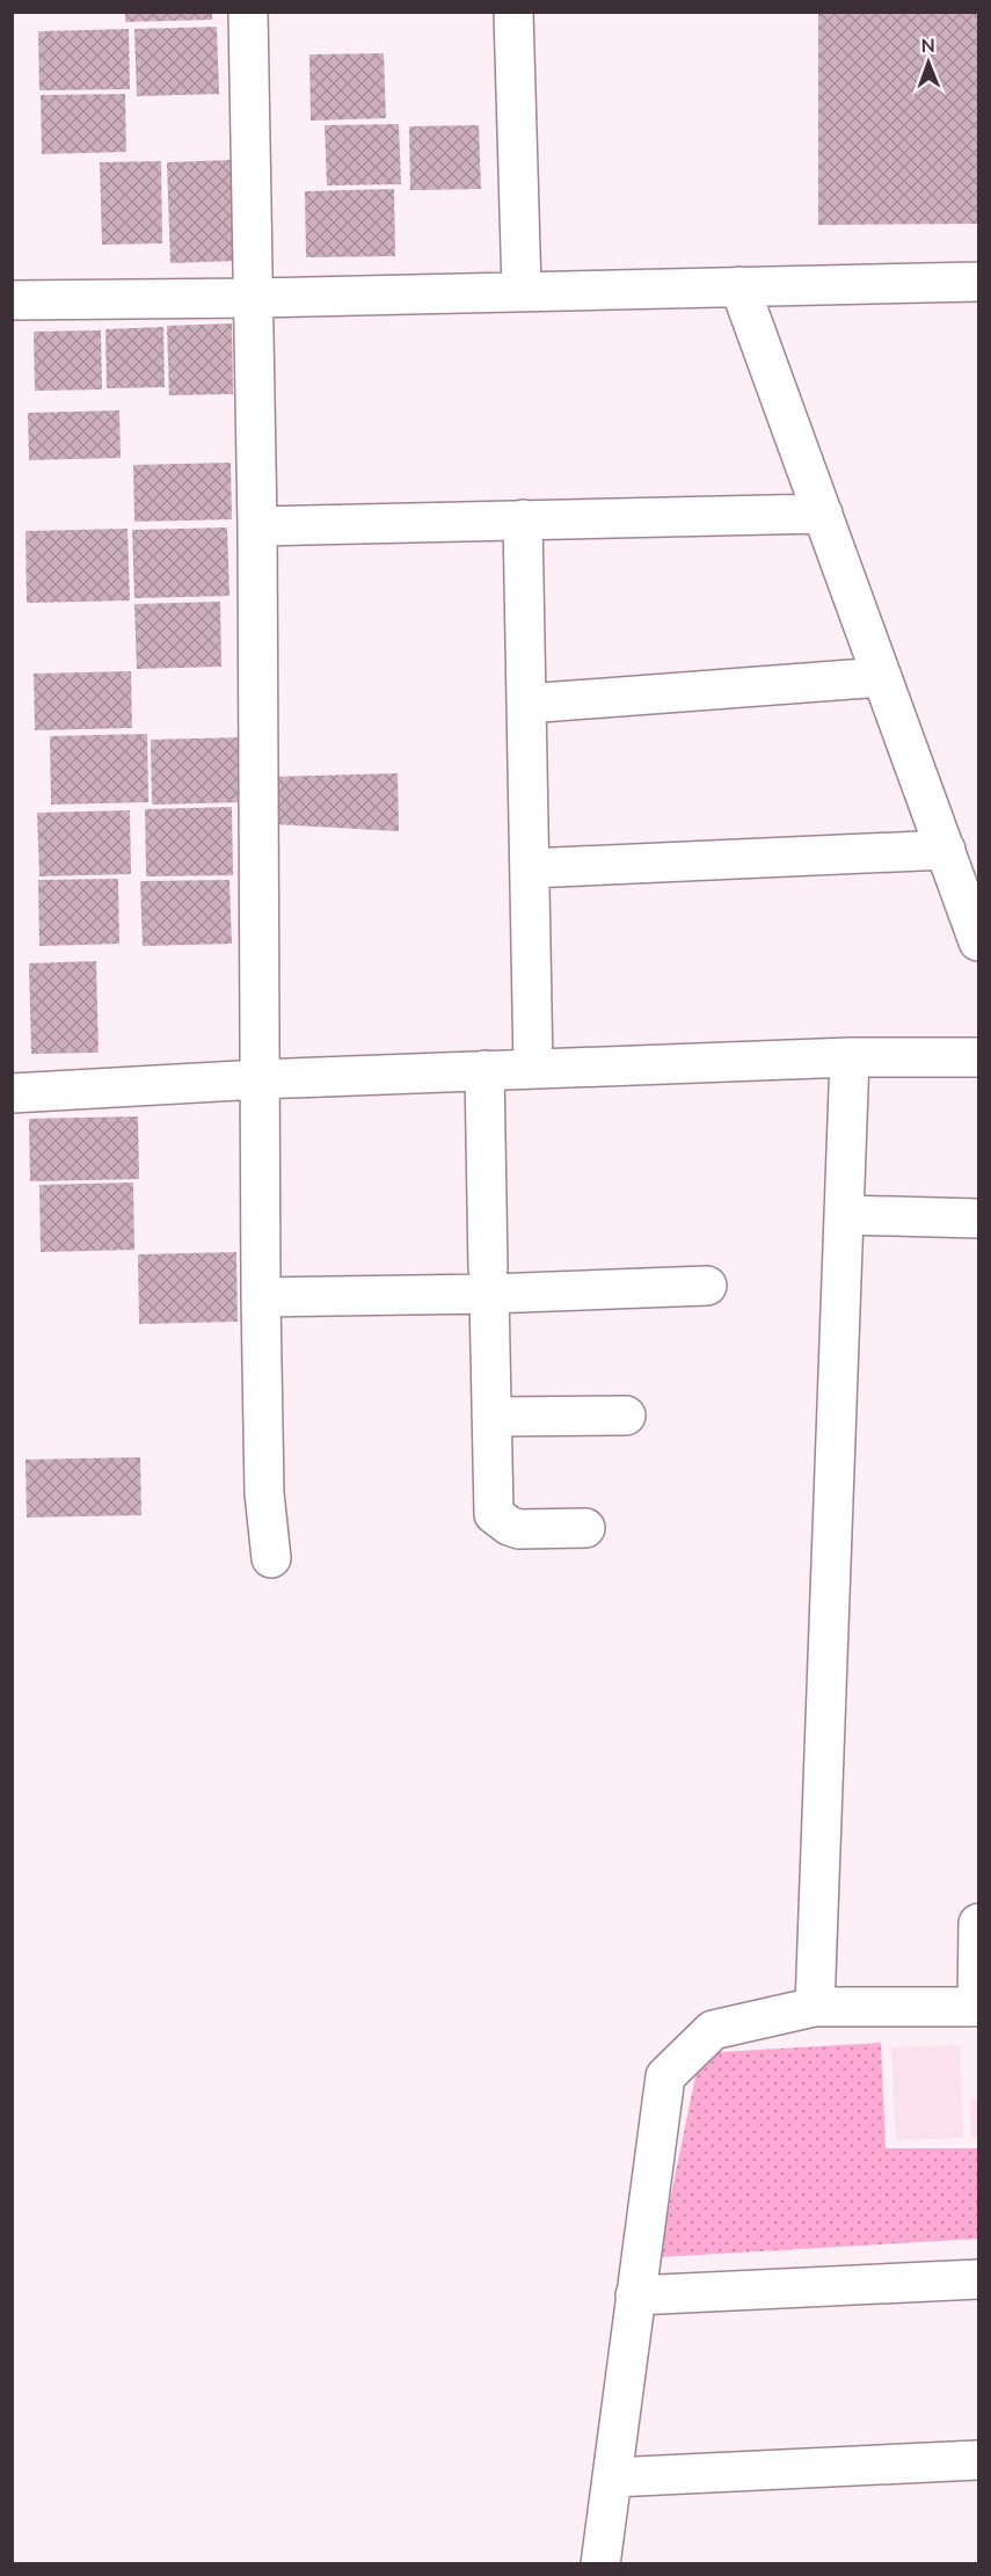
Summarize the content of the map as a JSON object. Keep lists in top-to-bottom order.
{
  "north": "top"
}
